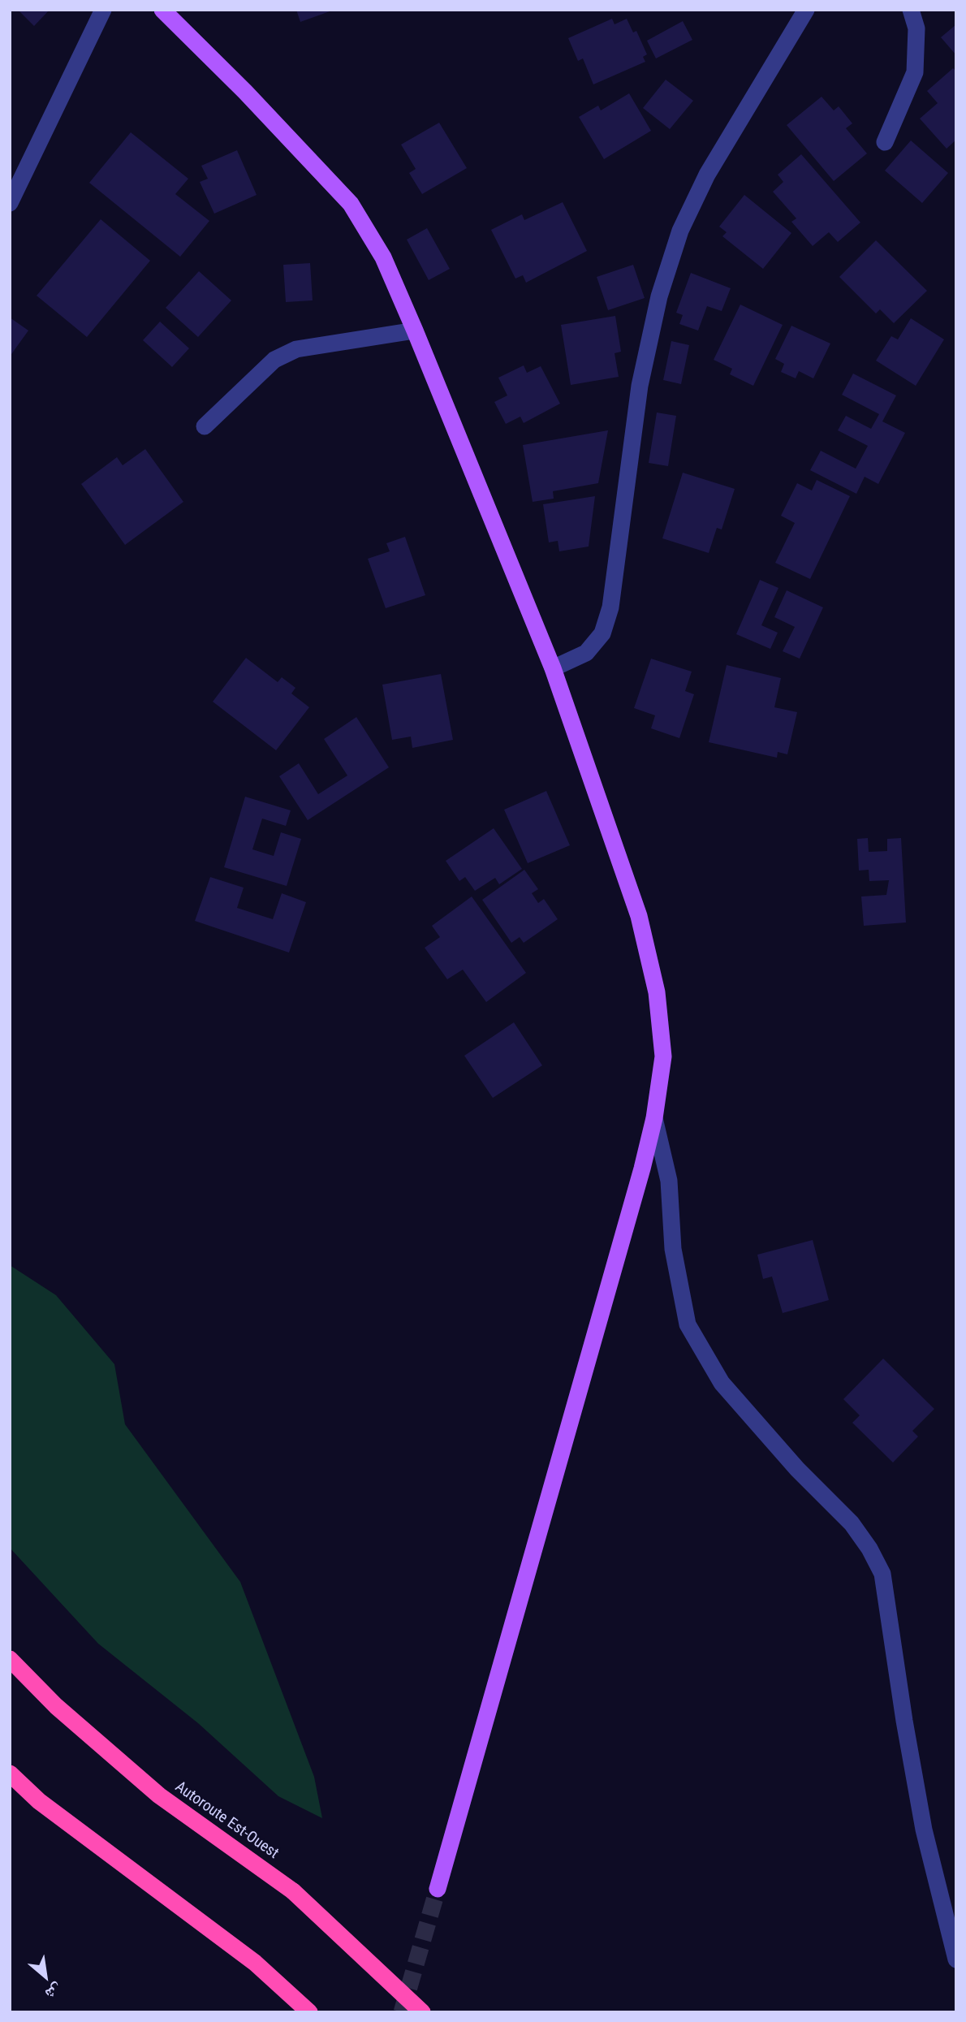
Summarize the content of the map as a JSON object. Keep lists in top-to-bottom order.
{
  "streets": {
    "highway": ["Autoroute Est-Ouest"]
  },
  "north": "bottom right"
}
